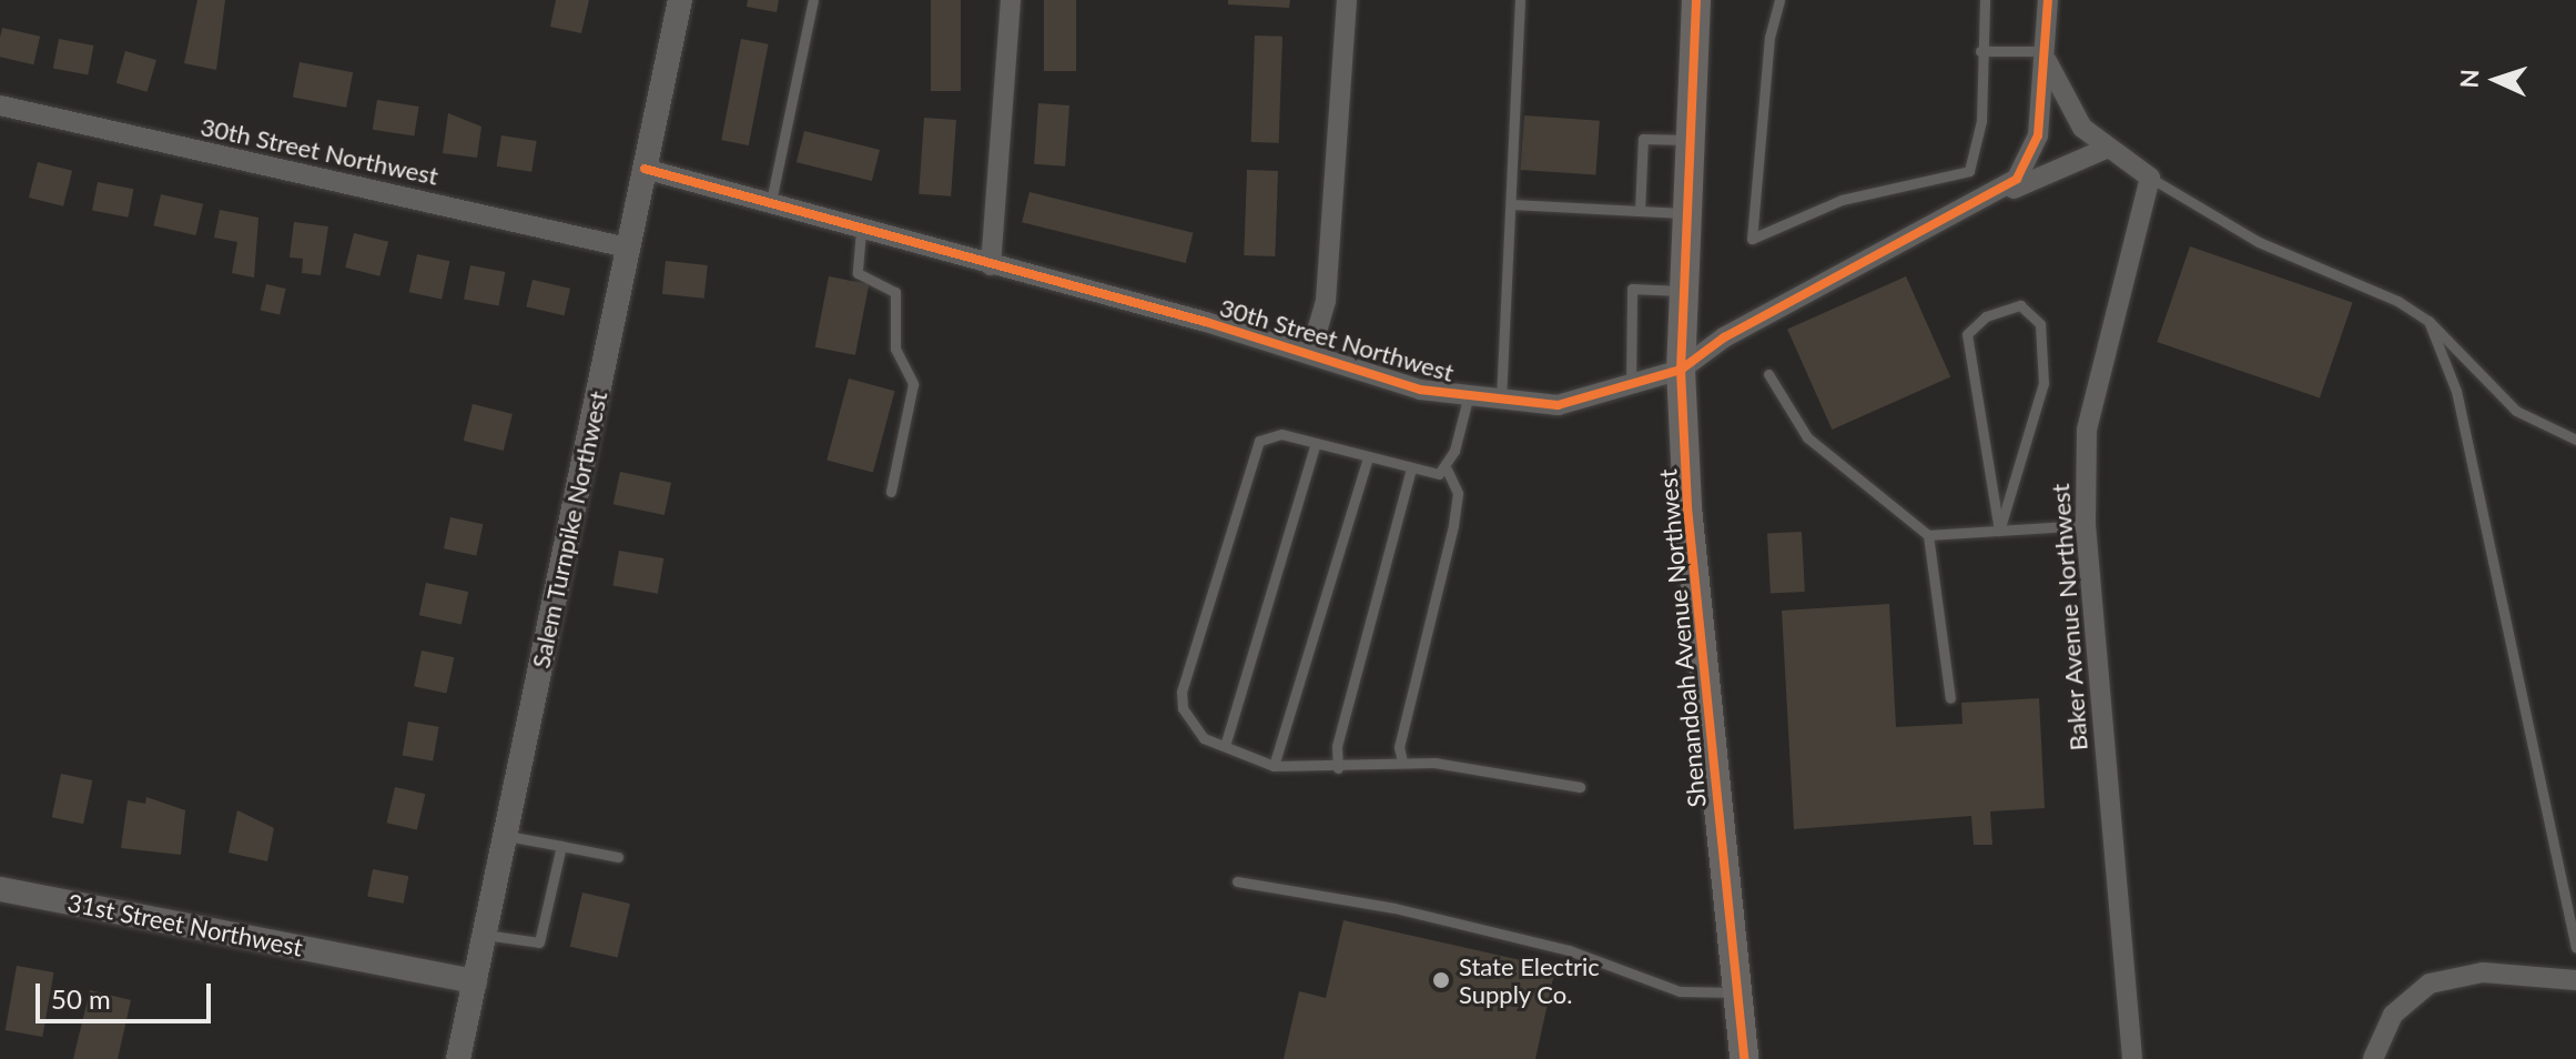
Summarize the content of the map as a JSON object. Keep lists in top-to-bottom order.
{
  "streets": {
    "main road": ["Shenandoah Avenue Northwest"],
    "street": [
      "30th Street Northwest",
      "Salem Turnpike Northwest",
      "Baker Avenue Northwest",
      "31st Street Northwest"
    ]
  },
  "crossings": [
    ["30th Street Northwest", "Salem Turnpike Northwest"],
    ["30th Street Northwest", "Shenandoah Avenue Northwest"],
    ["Salem Turnpike Northwest", "31st Street Northwest"]
  ],
  "places": ["State Electric Supply Co."],
  "scale_bar": "50 m",
  "north": "left"
}
